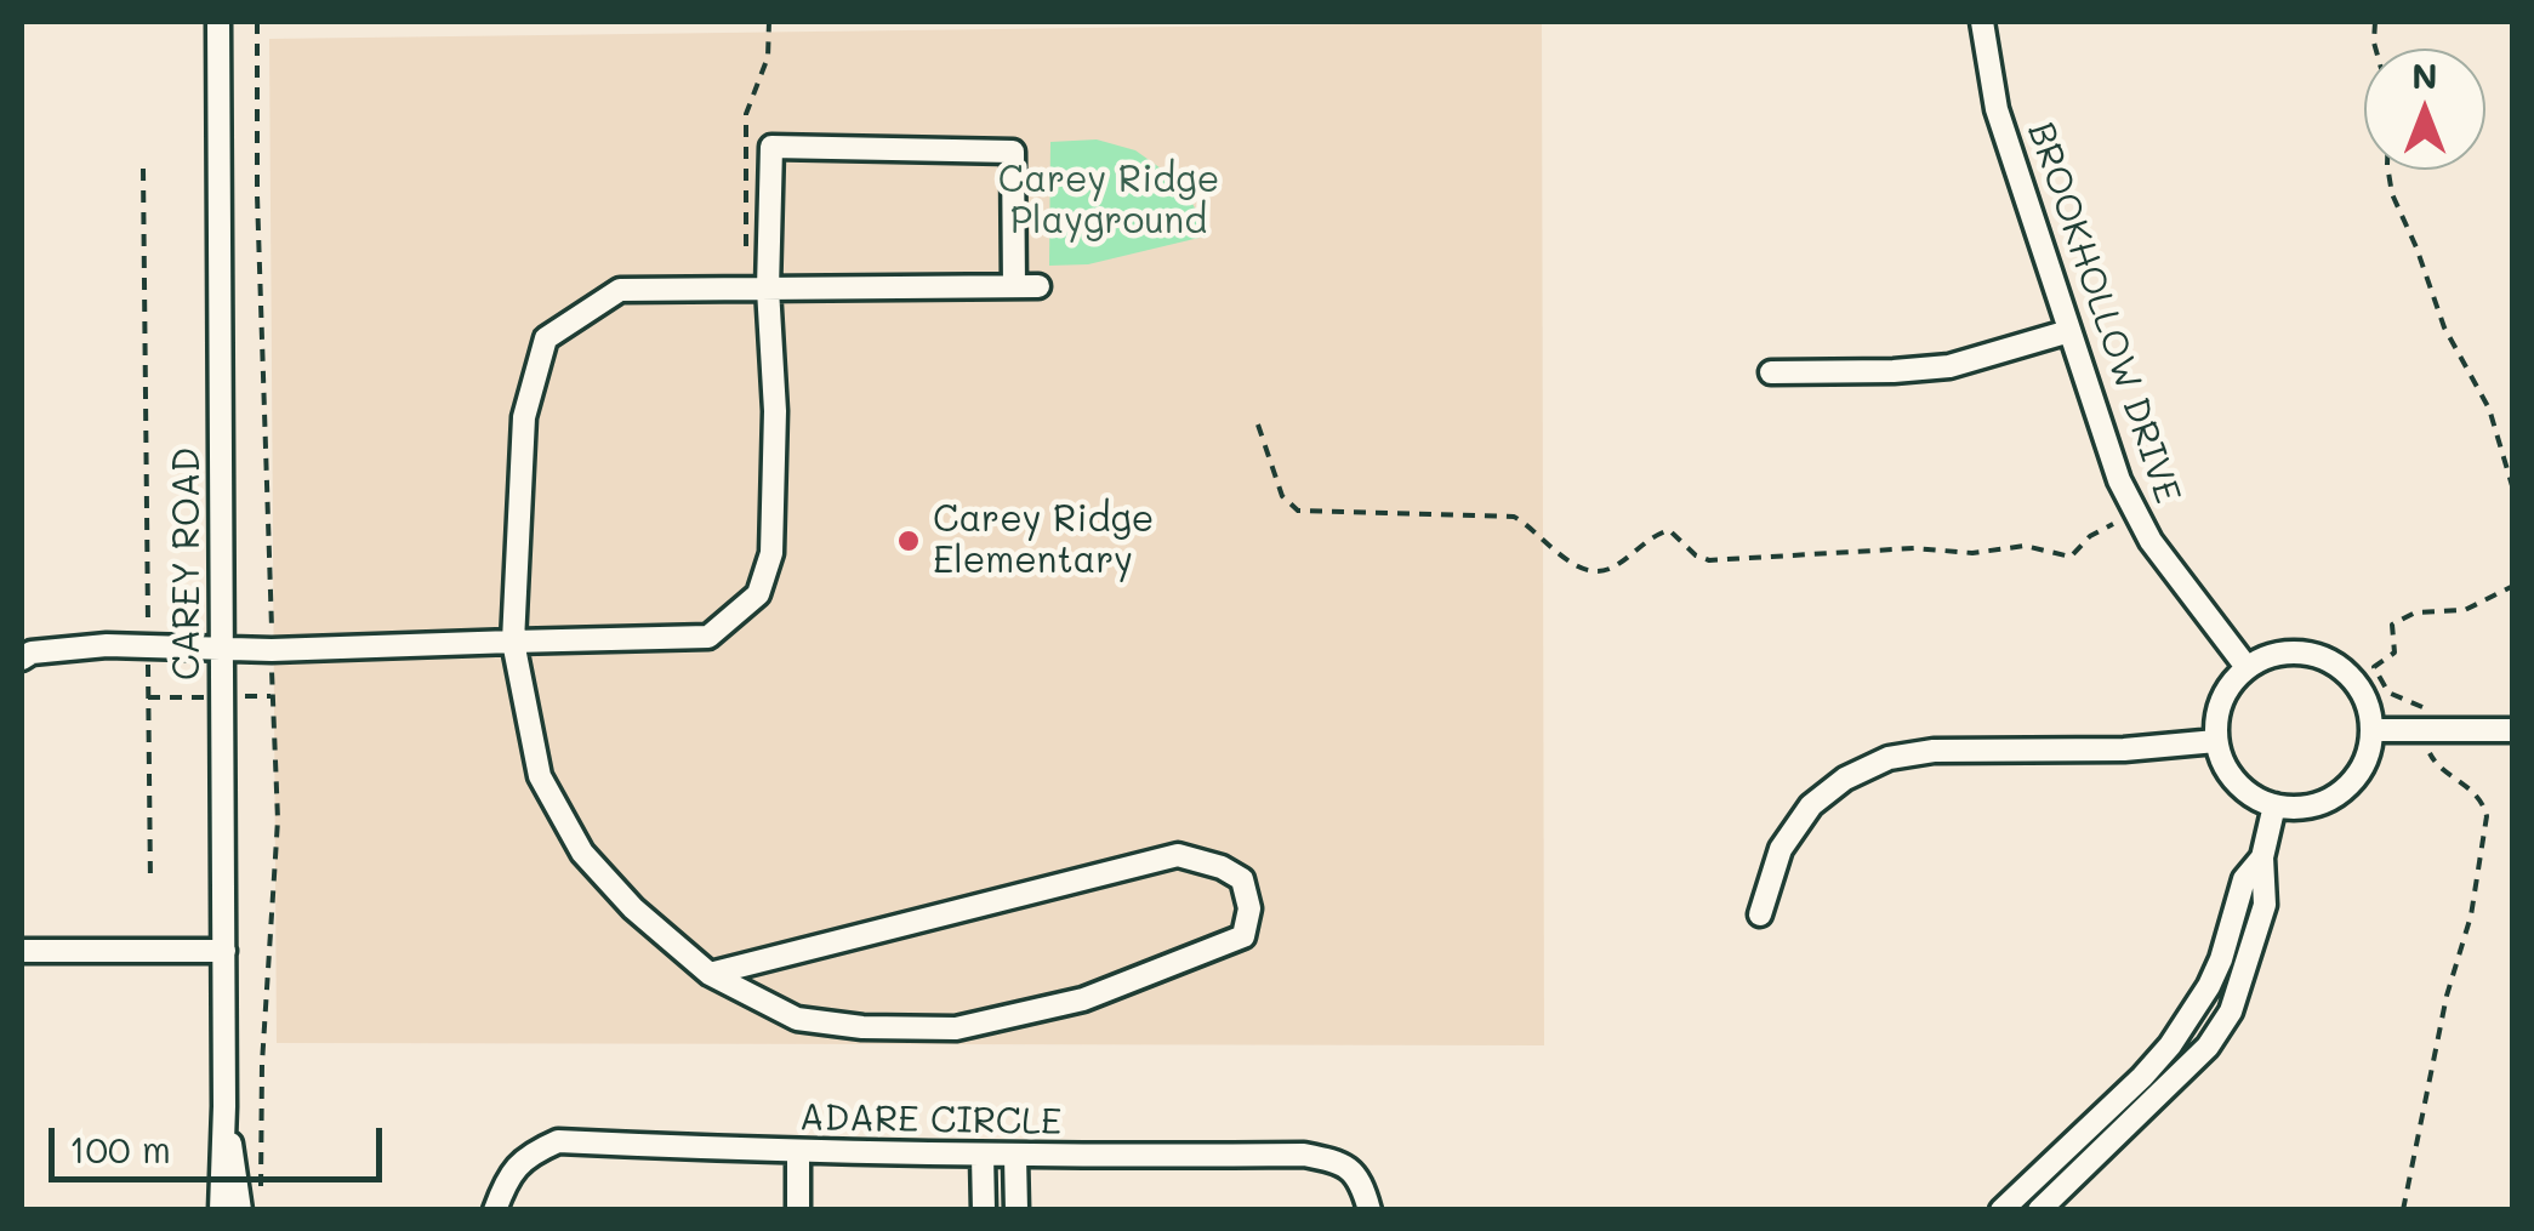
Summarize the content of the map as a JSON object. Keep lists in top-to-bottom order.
{
  "streets": {
    "street": ["BROOKHOLLOW DRIVE", "CAREY ROAD", "ADARE CIRCLE"]
  },
  "parks": ["Carey Ridge Playground"],
  "places": ["Carey Ridge Elementary"],
  "scale_bar": "100 m",
  "north": "top"
}
